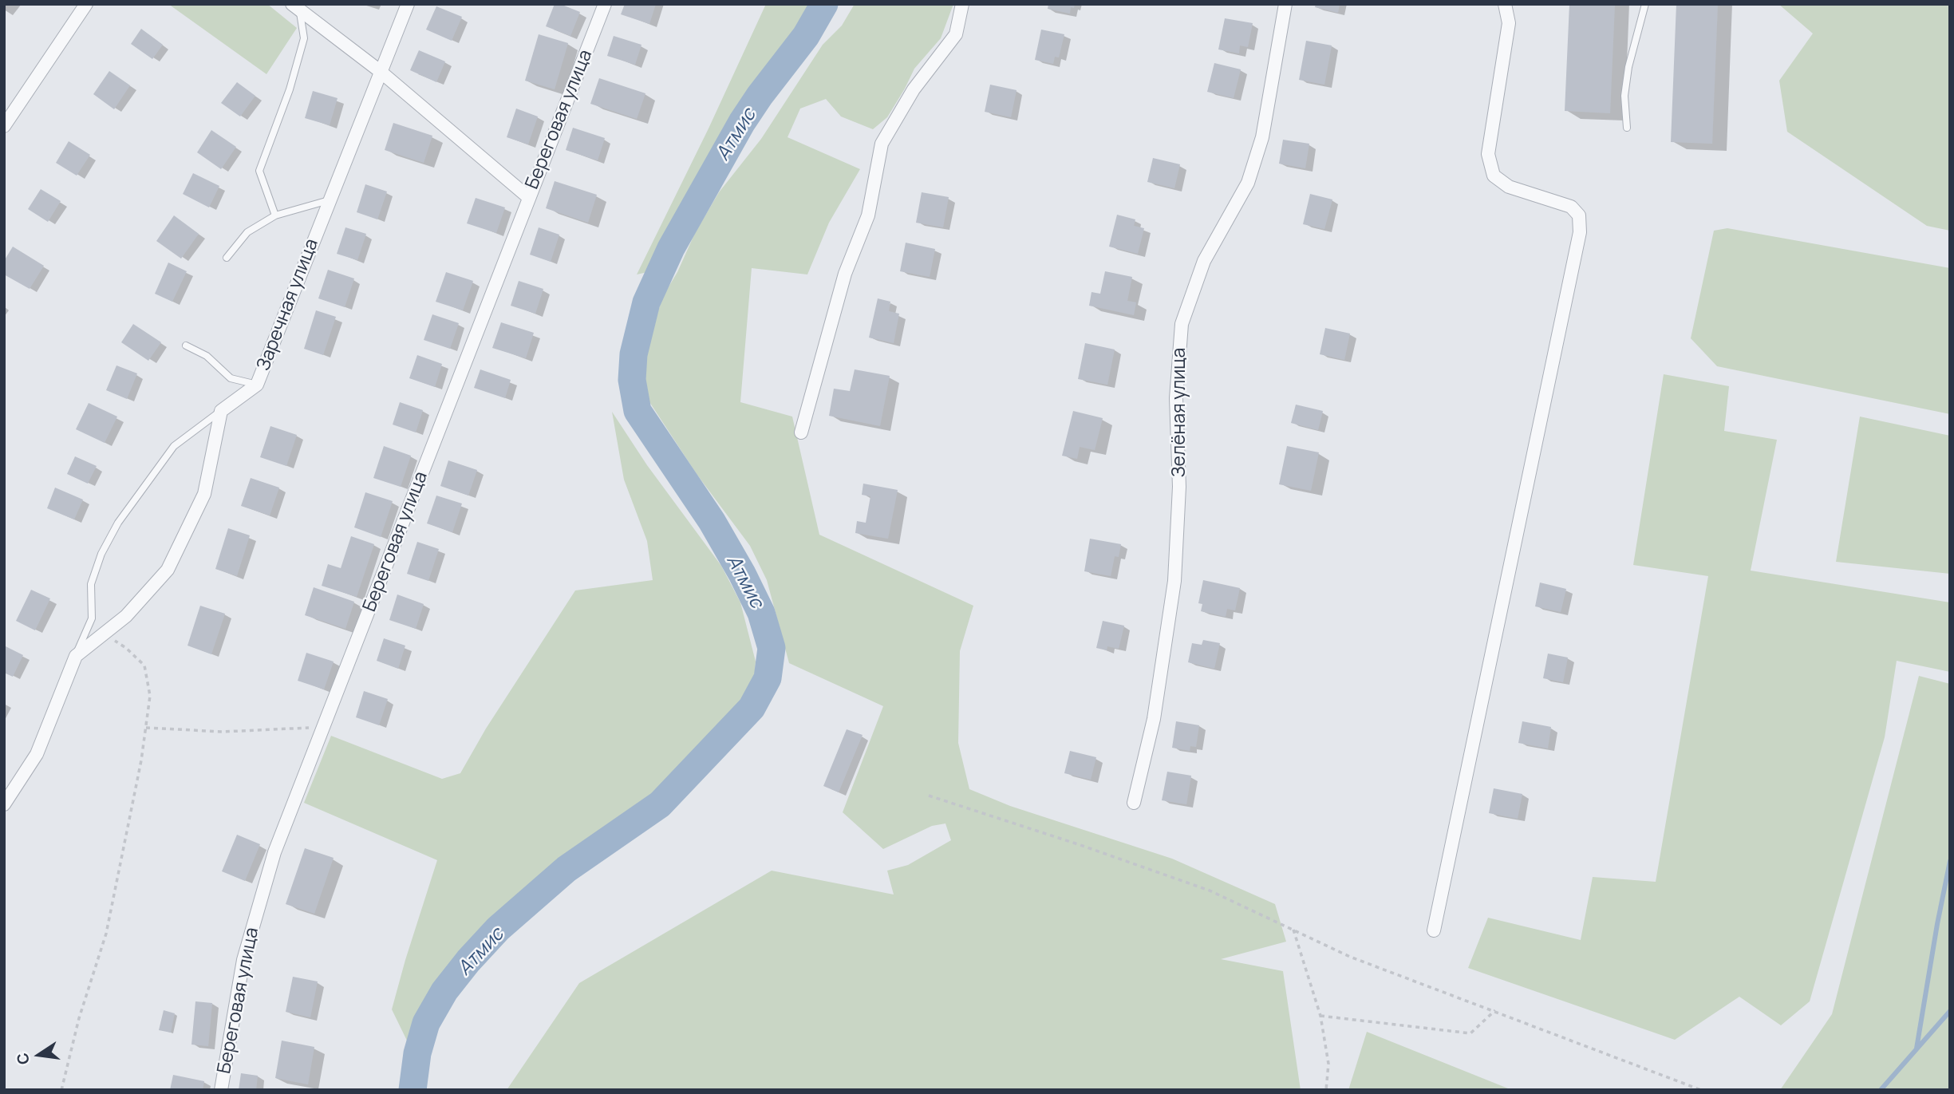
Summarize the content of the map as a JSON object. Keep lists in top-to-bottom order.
{
  "streets": {
    "street": ["Береговая улица", "Заречная улица", "Зелёная улица"]
  },
  "water": ["Атмис"],
  "north": "left"
}
